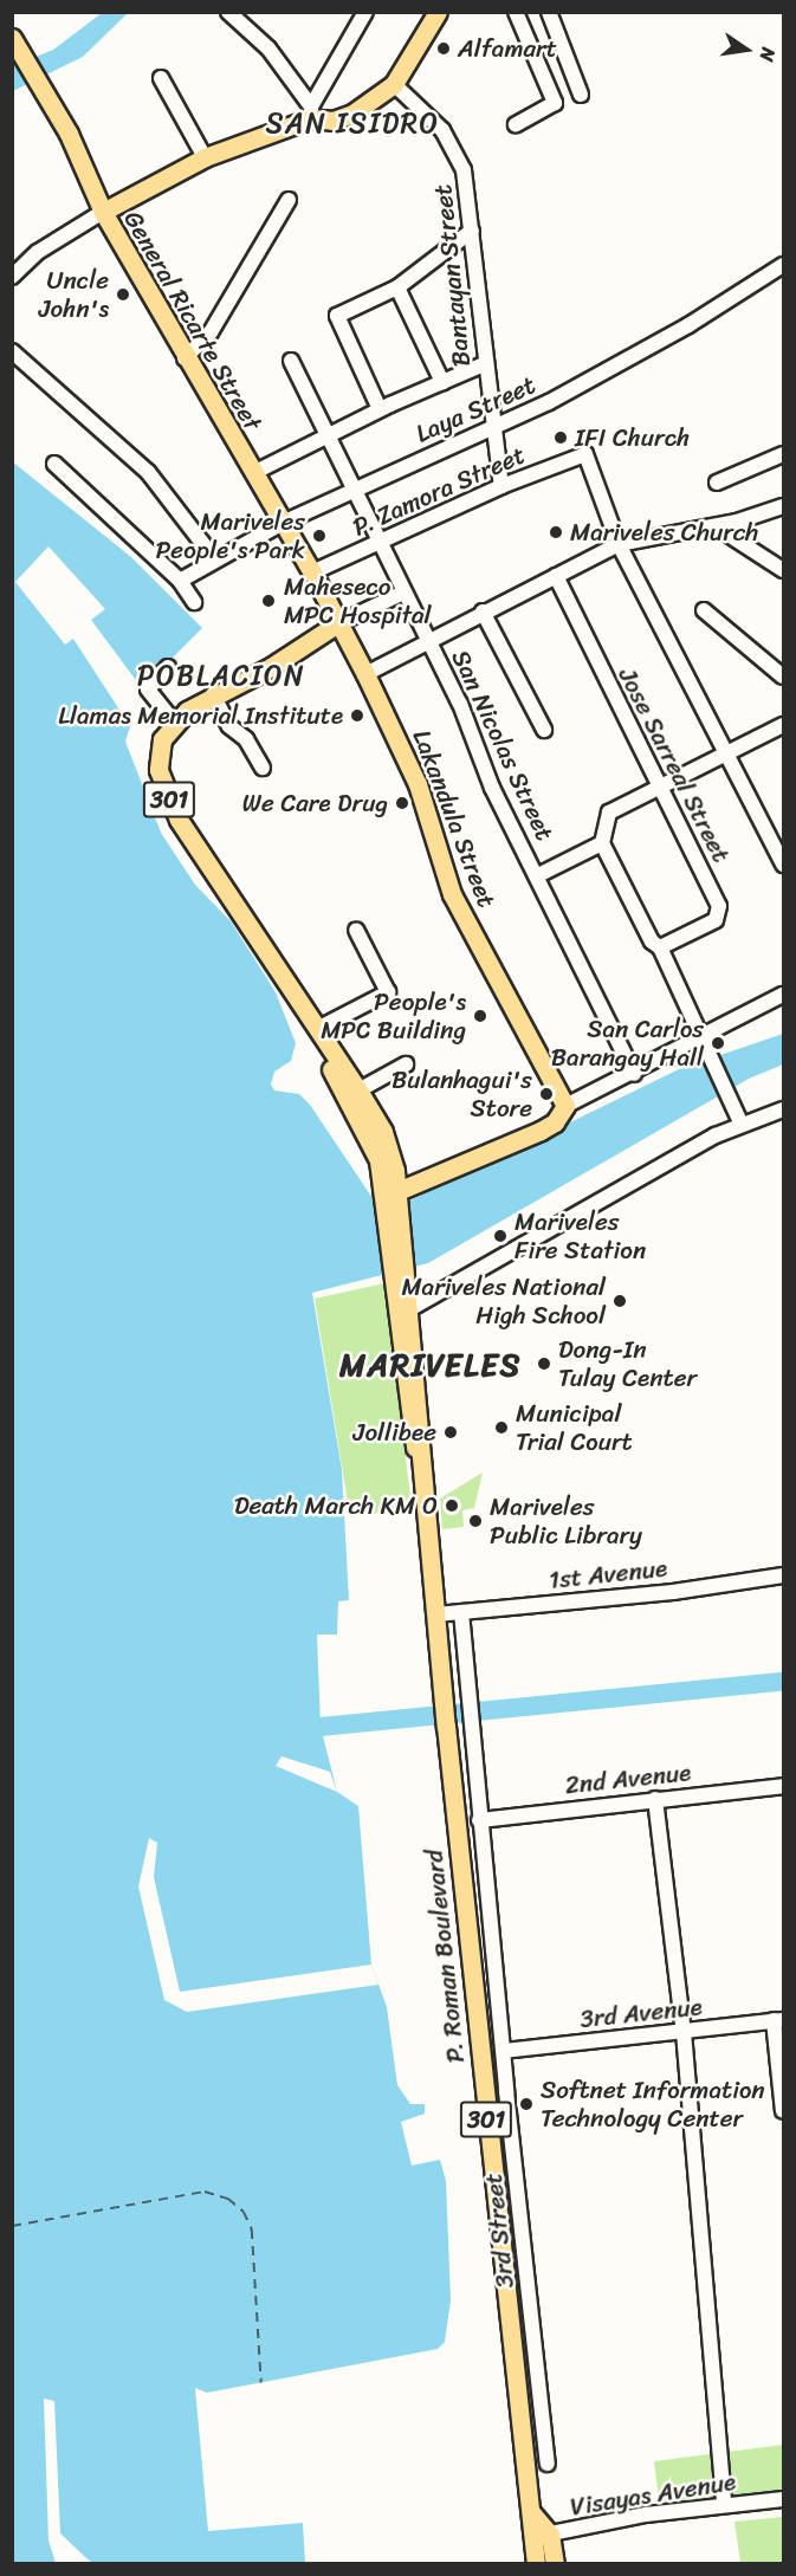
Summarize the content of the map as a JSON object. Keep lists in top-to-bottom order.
{
  "streets": {
    "main road": [
      "General Ricarte Street",
      "301",
      "Lakandula Street",
      "P. Roman Boulevard"
    ],
    "street": [
      "Bantayan Street",
      "Laya Street",
      "P. Zamora Street",
      "San Nicolas Street",
      "Jose Sarreal Street",
      "1st Avenue",
      "2nd Avenue",
      "3rd Avenue",
      "3rd Street",
      "Visayas Avenue"
    ]
  },
  "crossings": [
    ["Bantayan Street", "Laya Street"],
    ["Bantayan Street", "P. Zamora Street"],
    ["General Ricarte Street", "Laya Street"],
    ["General Ricarte Street", "P. Zamora Street"],
    ["General Ricarte Street", "Lakandula Street"],
    ["General Ricarte Street", "P. Roman Boulevard"],
    ["Laya Street", "San Nicolas Street"],
    ["P. Zamora Street", "San Nicolas Street"],
    ["Lakandula Street", "P. Roman Boulevard"],
    ["1st Avenue", "P. Roman Boulevard"],
    ["1st Avenue", "3rd Street"],
    ["2nd Avenue", "3rd Street"],
    ["P. Roman Boulevard", "Visayas Avenue"],
    ["3rd Avenue", "3rd Street"]
  ],
  "districts": ["SAN ISIDRO", "POBLACION", "MARIVELES"],
  "places": [
    "Alfamart",
    "Uncle John's",
    "IFI Church",
    "Mariveles Church",
    "Mariveles People's Park",
    "Maheseco MPC Hospital",
    "Llamas Memorial Institute",
    "We Care Drug",
    "People's MPC Building",
    "San Carlos Barangay Hall",
    "Bulanhagui's Store",
    "Mariveles Fire Station",
    "Mariveles National High School",
    "Dong-In Tulay Center",
    "Municipal Trial Court",
    "Jollibee",
    "Death March KM 0",
    "Mariveles Public Library",
    "Softnet Information Technology Center"
  ],
  "north": "right"
}
